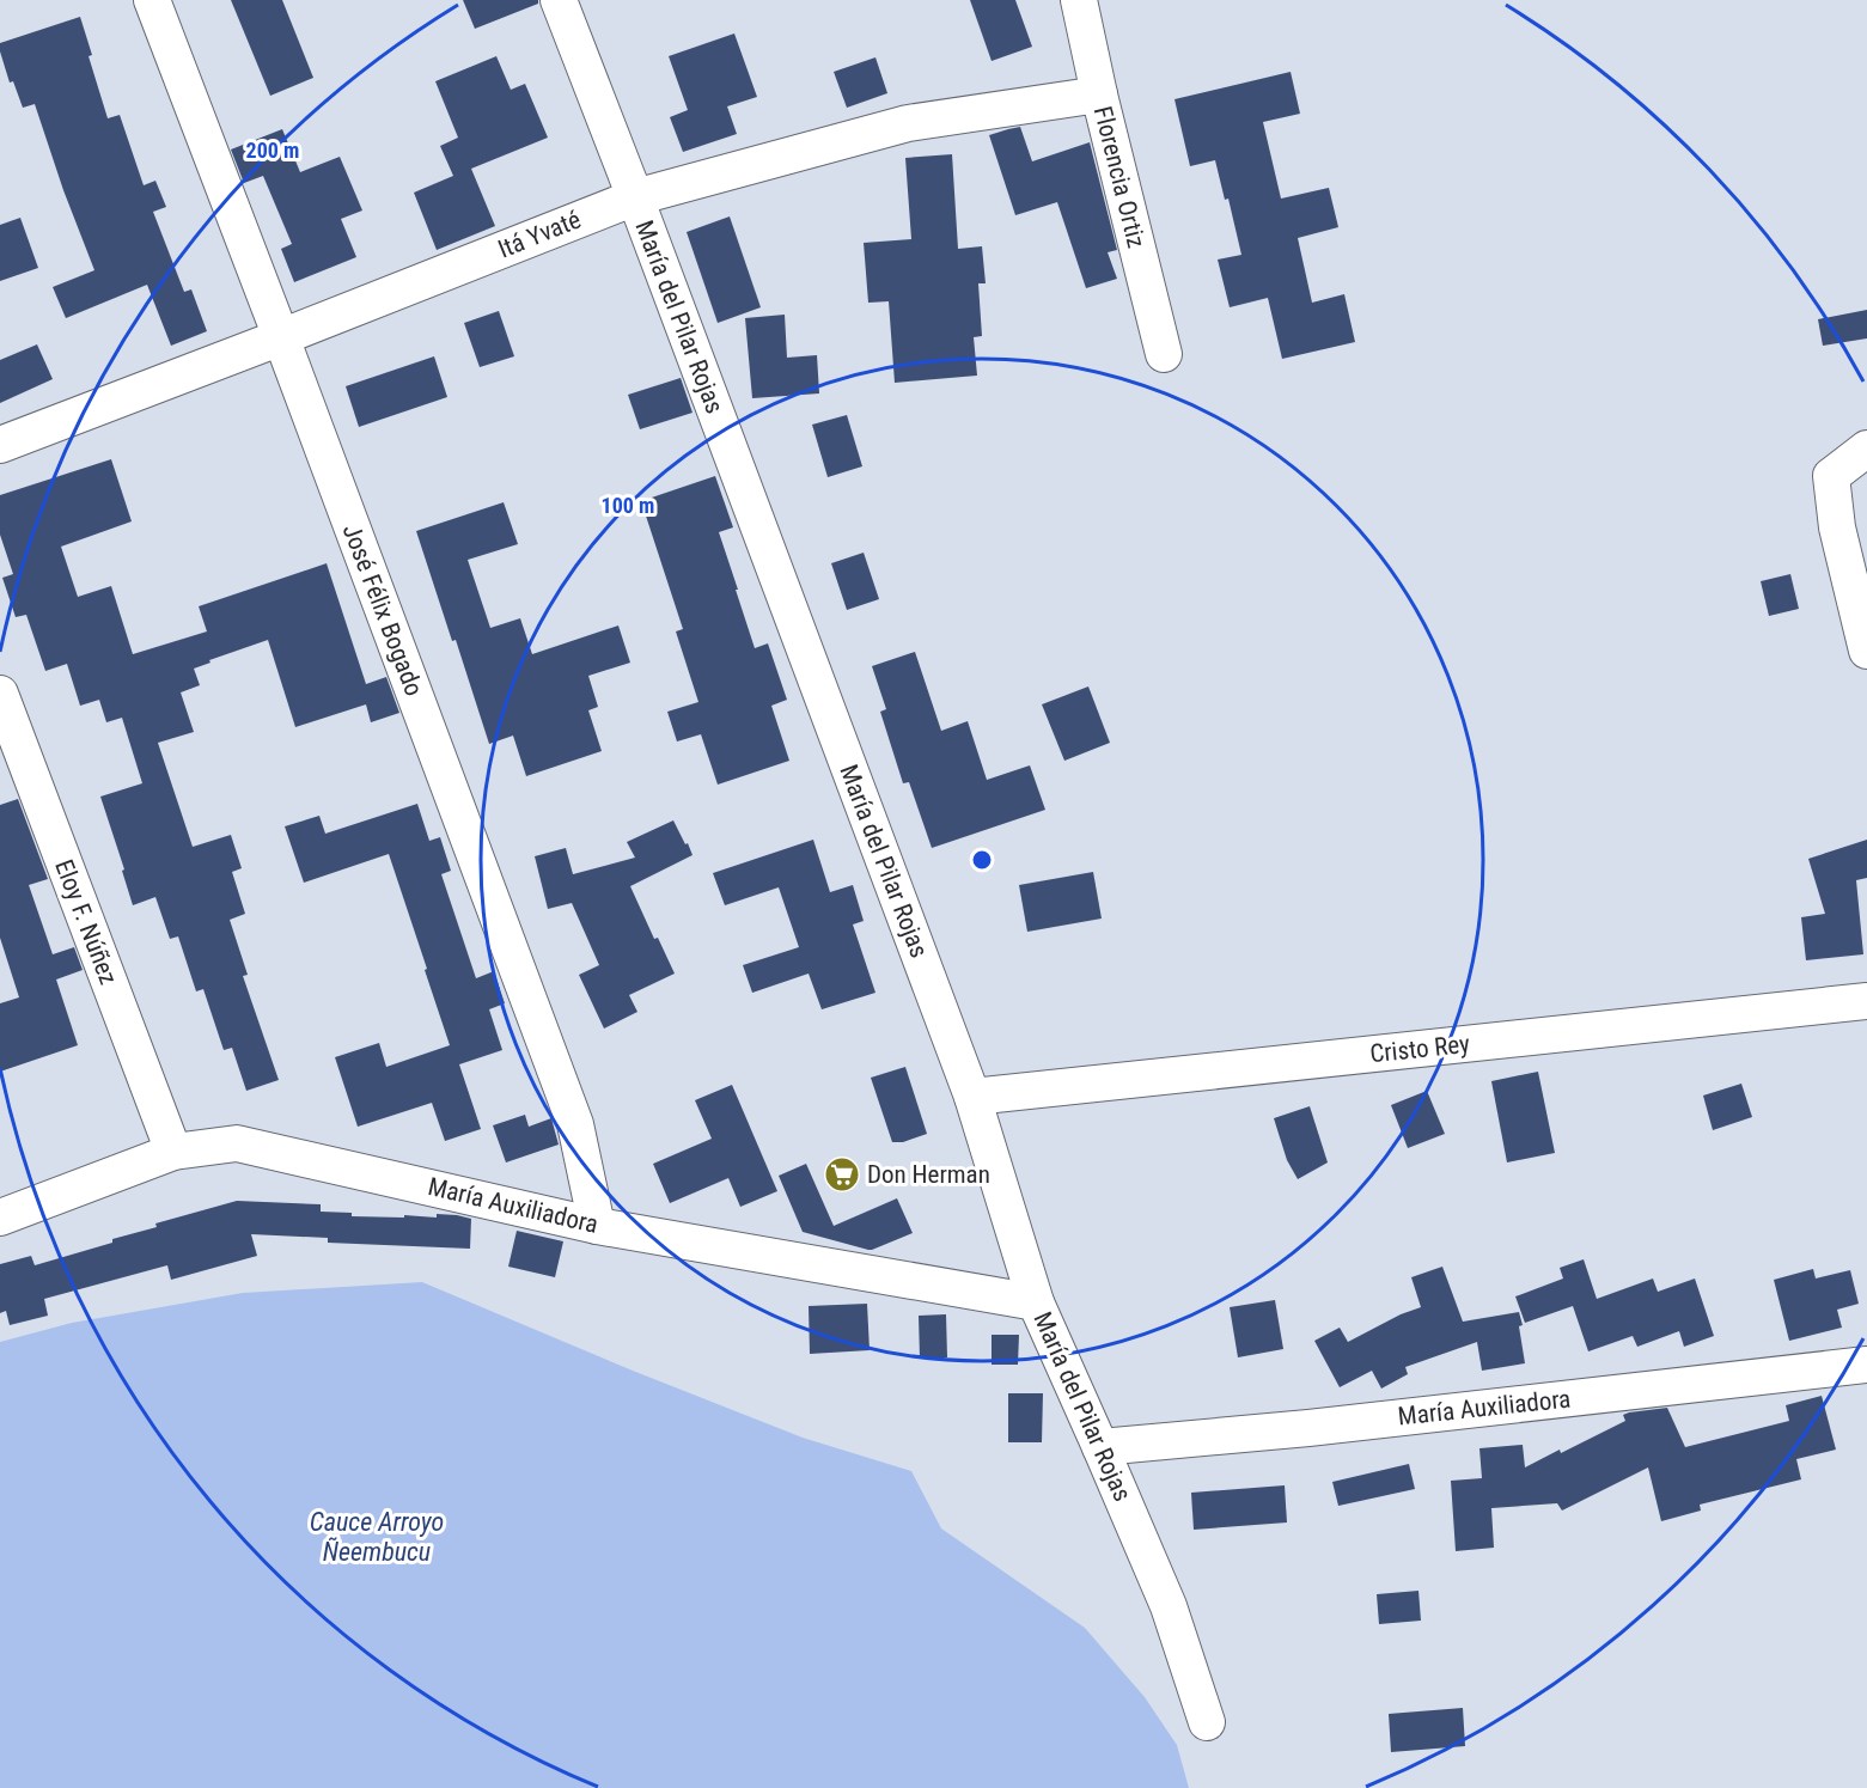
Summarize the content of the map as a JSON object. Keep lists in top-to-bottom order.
{
  "streets": {
    "street": [
      "Florencia Ortiz",
      "Itá Yvaté",
      "María del Pilar Rojas",
      "José Félix Bogado",
      "Eloy F. Núñez",
      "Cristo Rey",
      "María Auxiliadora"
    ]
  },
  "crossings": [
    ["Florencia Ortiz", "Itá Yvaté"],
    ["Itá Yvaté", "María del Pilar Rojas"],
    ["Itá Yvaté", "José Félix Bogado"],
    ["María del Pilar Rojas", "Cristo Rey"],
    ["María del Pilar Rojas", "María Auxiliadora"],
    ["José Félix Bogado", "María Auxiliadora"],
    ["Eloy F. Núñez", "María Auxiliadora"]
  ],
  "water": ["Cauce Arroyo Ñeembucu"],
  "places": {
    "supermarket": ["Don Herman"]
  },
  "rings": ["200 m", "100 m"]
}
